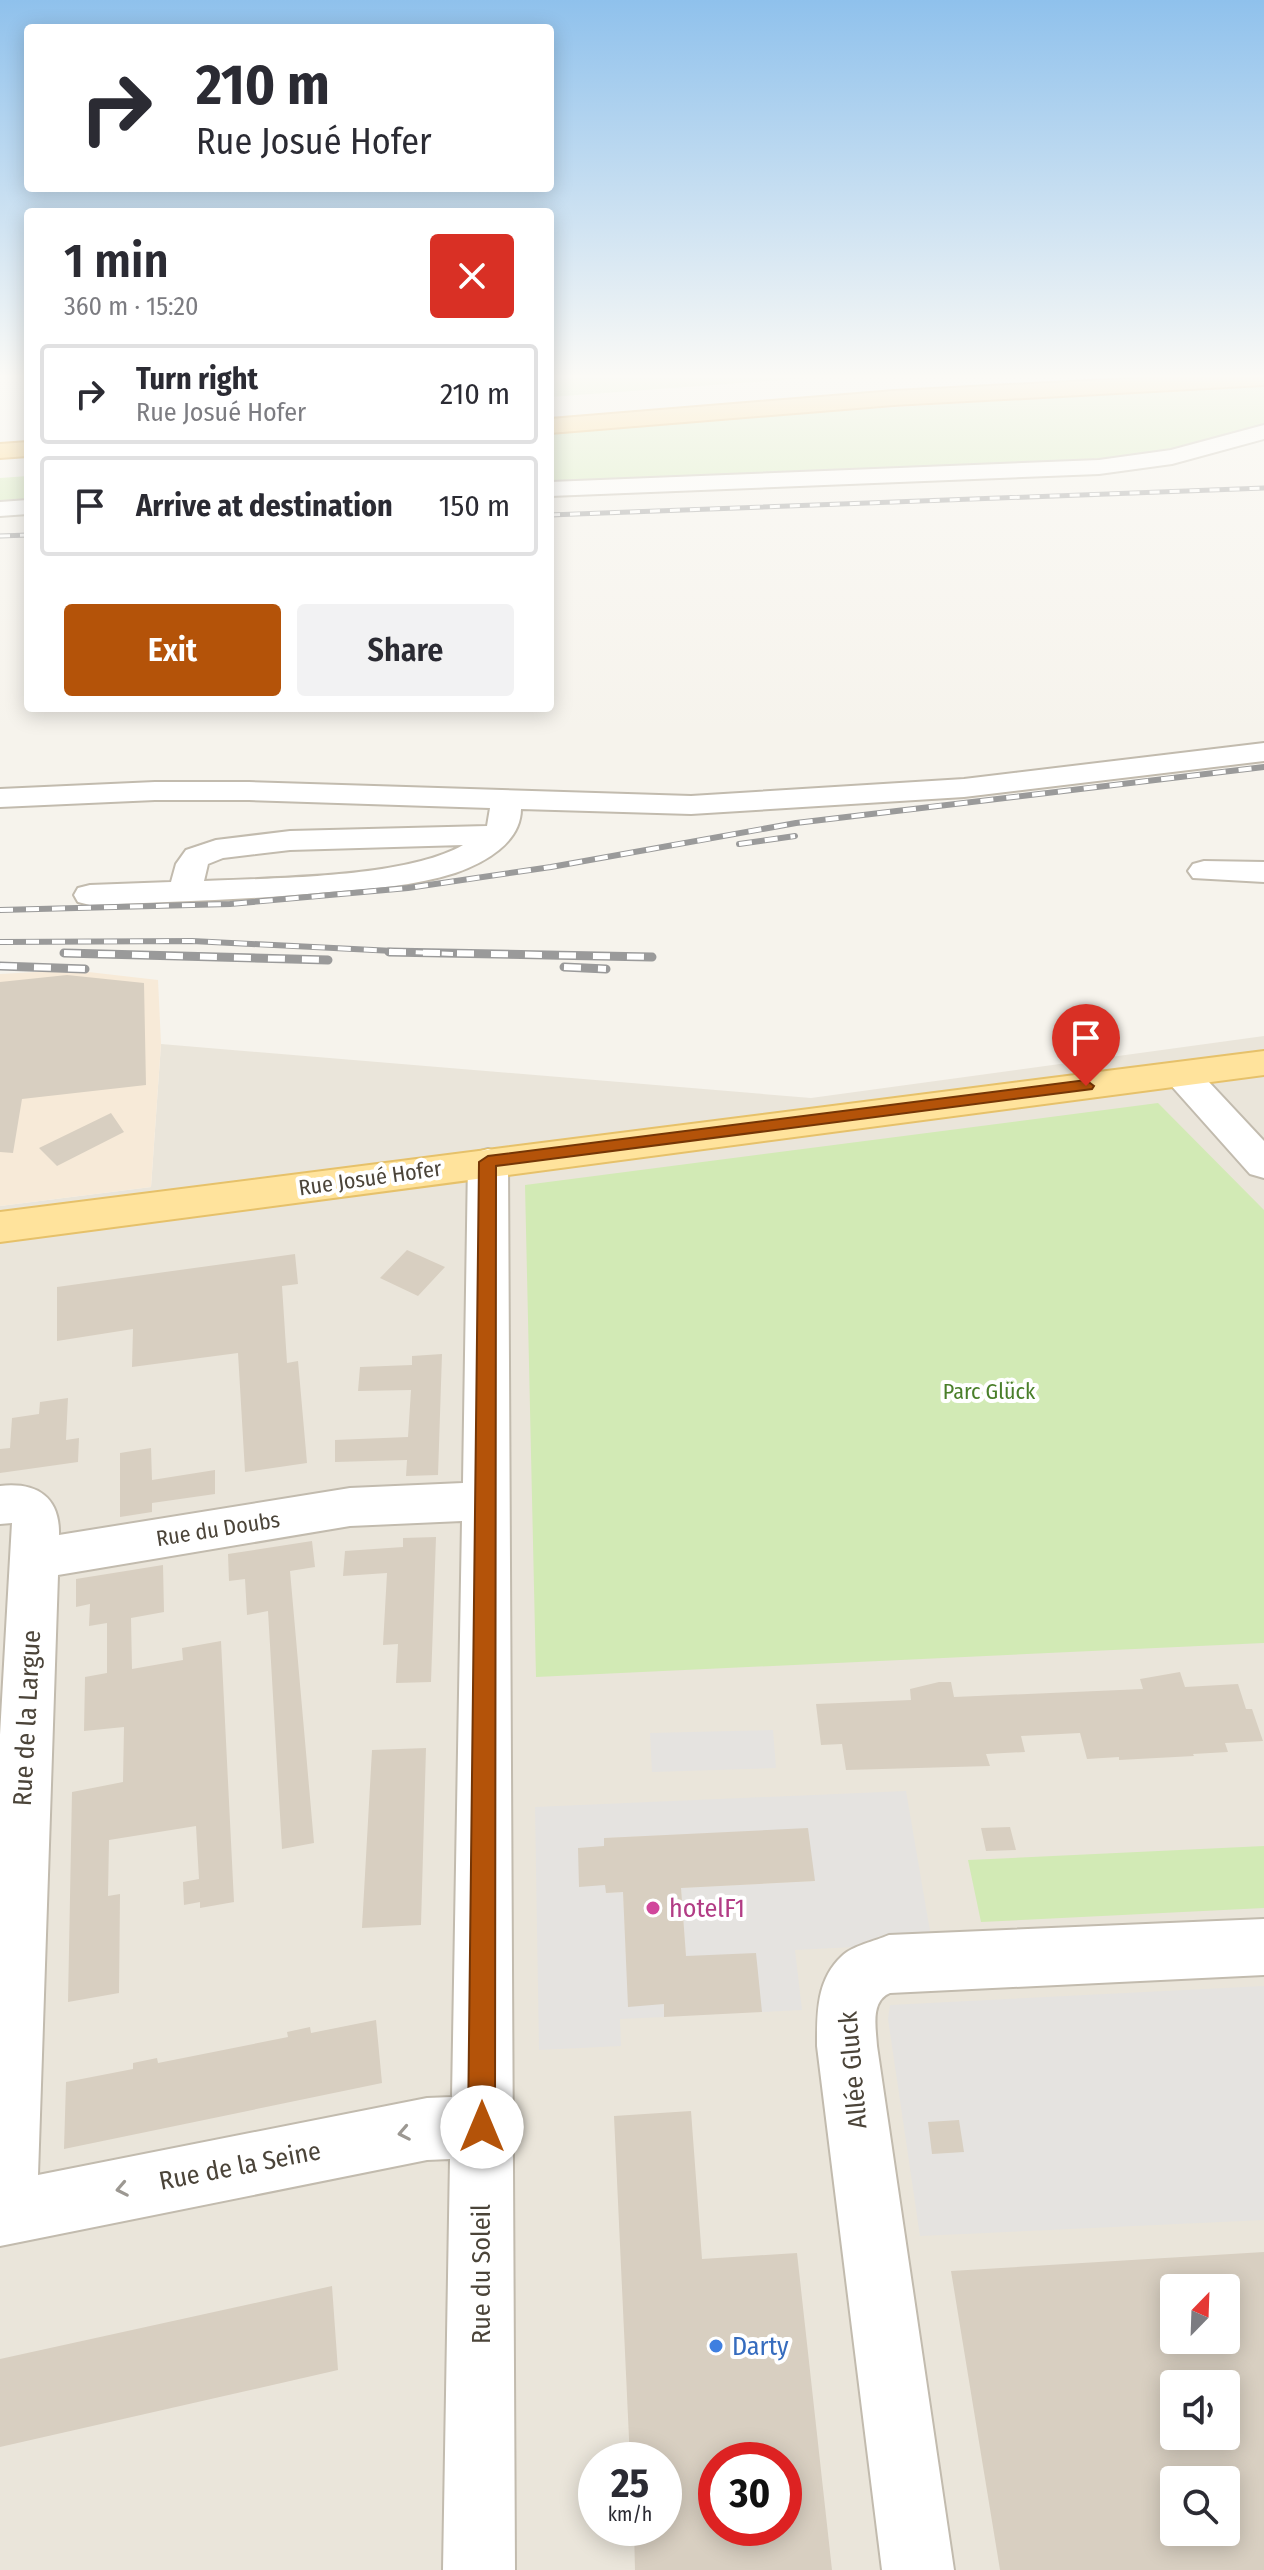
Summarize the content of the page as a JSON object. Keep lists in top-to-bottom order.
{
  "streets": {
    "main road": ["Rue Josué Hofer"],
    "street": [
      "Rue du Doubs",
      "Rue de la Largue",
      "Allée Gluck",
      "Rue de la Seine",
      "Rue du Soleil"
    ]
  },
  "crossings": [
    ["Rue Josué Hofer", "Rue du Soleil"],
    ["Rue du Doubs", "Rue de la Largue"],
    ["Rue du Doubs", "Rue du Soleil"],
    ["Rue de la Largue", "Rue de la Seine"],
    ["Rue de la Seine", "Rue du Soleil"]
  ],
  "one_way": ["Rue de la Seine"],
  "parks": ["Parc Glück"],
  "places": ["hotelF1", "Darty"],
  "north": "top right",
  "page": {
    "turn": ["210 m", "Rue Josué Hofer"],
    "heading": ["1 min", "360 m · 15:20"],
    "list": [
      {
        "name": "Turn right",
        "note": "Rue Josué Hofer",
        "value": "210 m"
      },
      {
        "name": "Arrive at destination",
        "value": "150 m"
      }
    ],
    "buttons": ["Exit", "Share"],
    "speed": "25 km/h",
    "limit": "30"
  }
}
